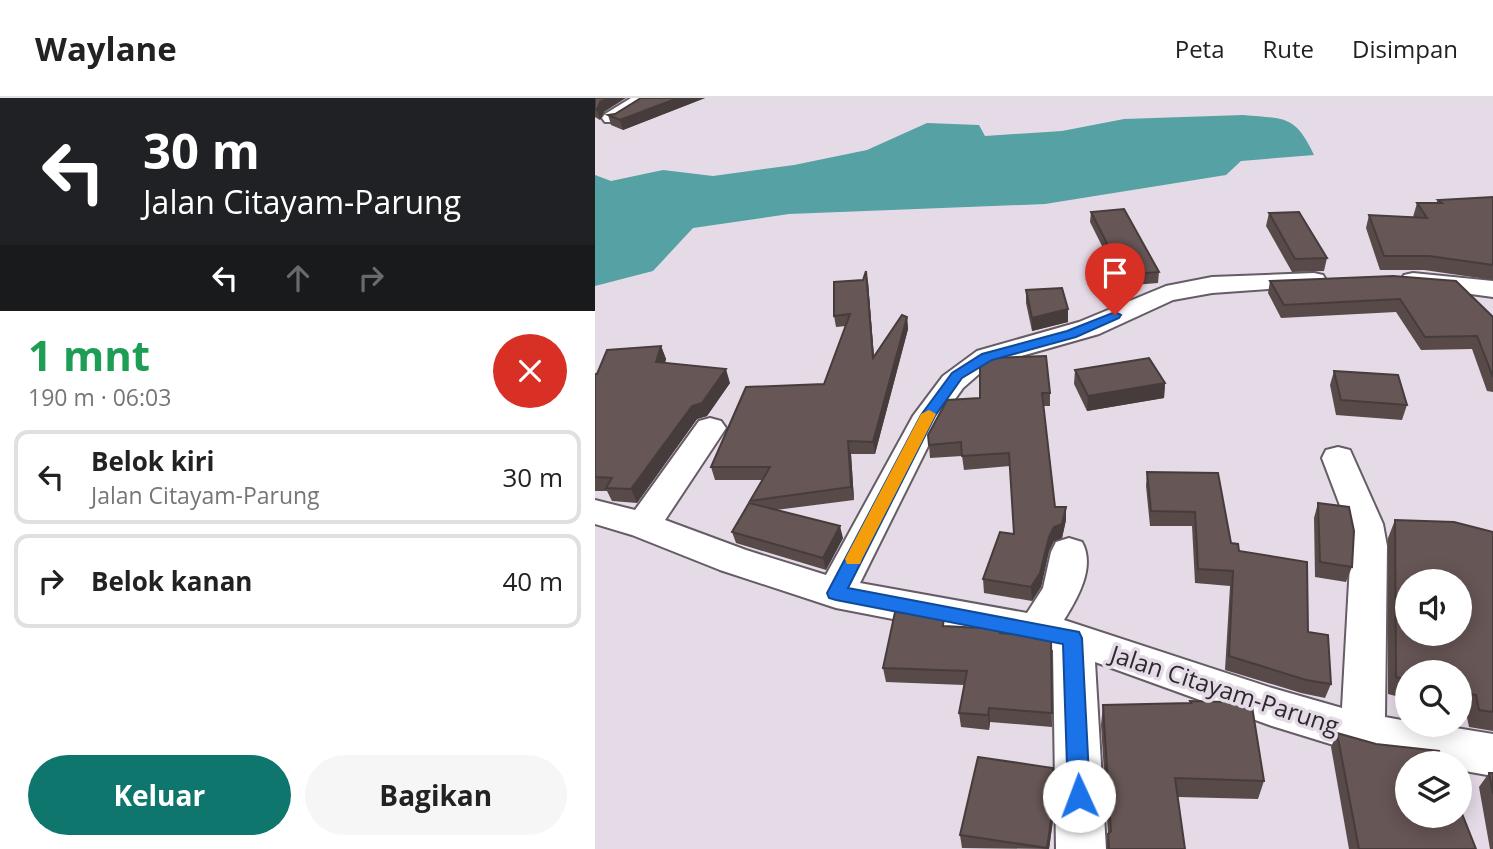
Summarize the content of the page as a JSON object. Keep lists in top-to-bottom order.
{
  "streets": {
    "street": ["Jalan Citayam-Parung"]
  },
  "page": {
    "header": "Waylane",
    "nav": ["Peta", "Rute", "Disimpan"],
    "turn": ["30 m", "Jalan Citayam-Parung"],
    "heading": ["1 mnt", "190 m · 06:03"],
    "list": [
      {
        "name": "Belok kiri",
        "note": "Jalan Citayam-Parung",
        "value": "30 m"
      },
      {
        "name": "Belok kanan",
        "value": "40 m"
      }
    ],
    "buttons": ["Keluar", "Bagikan"]
  }
}
